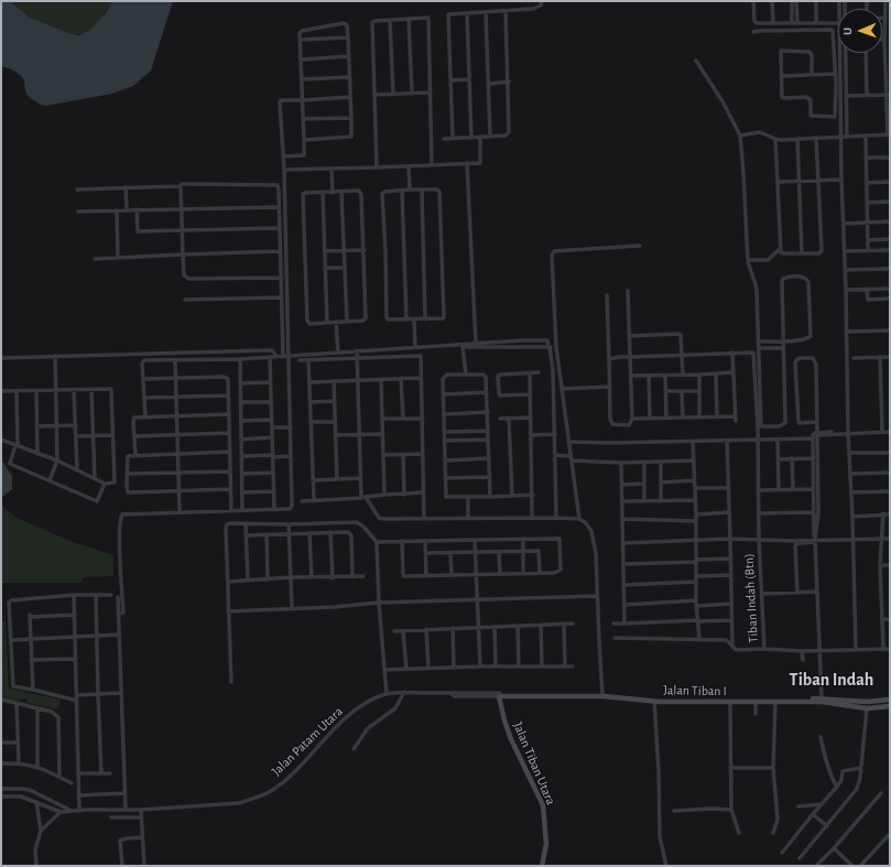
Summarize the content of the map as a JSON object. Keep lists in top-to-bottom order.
{
  "streets": {
    "street": [
      "Tiban Indah (Btn)",
      "Jalan Tiban I",
      "Jalan Patam Utara",
      "Jalan Tiban Utara"
    ]
  },
  "crossings": [
    ["Jalan Tiban I", "Jalan Patam Utara"],
    ["Jalan Tiban I", "Jalan Tiban Utara"],
    ["Jalan Patam Utara", "Jalan Tiban Utara"]
  ],
  "districts": ["Tiban Indah"],
  "north": "left"
}
